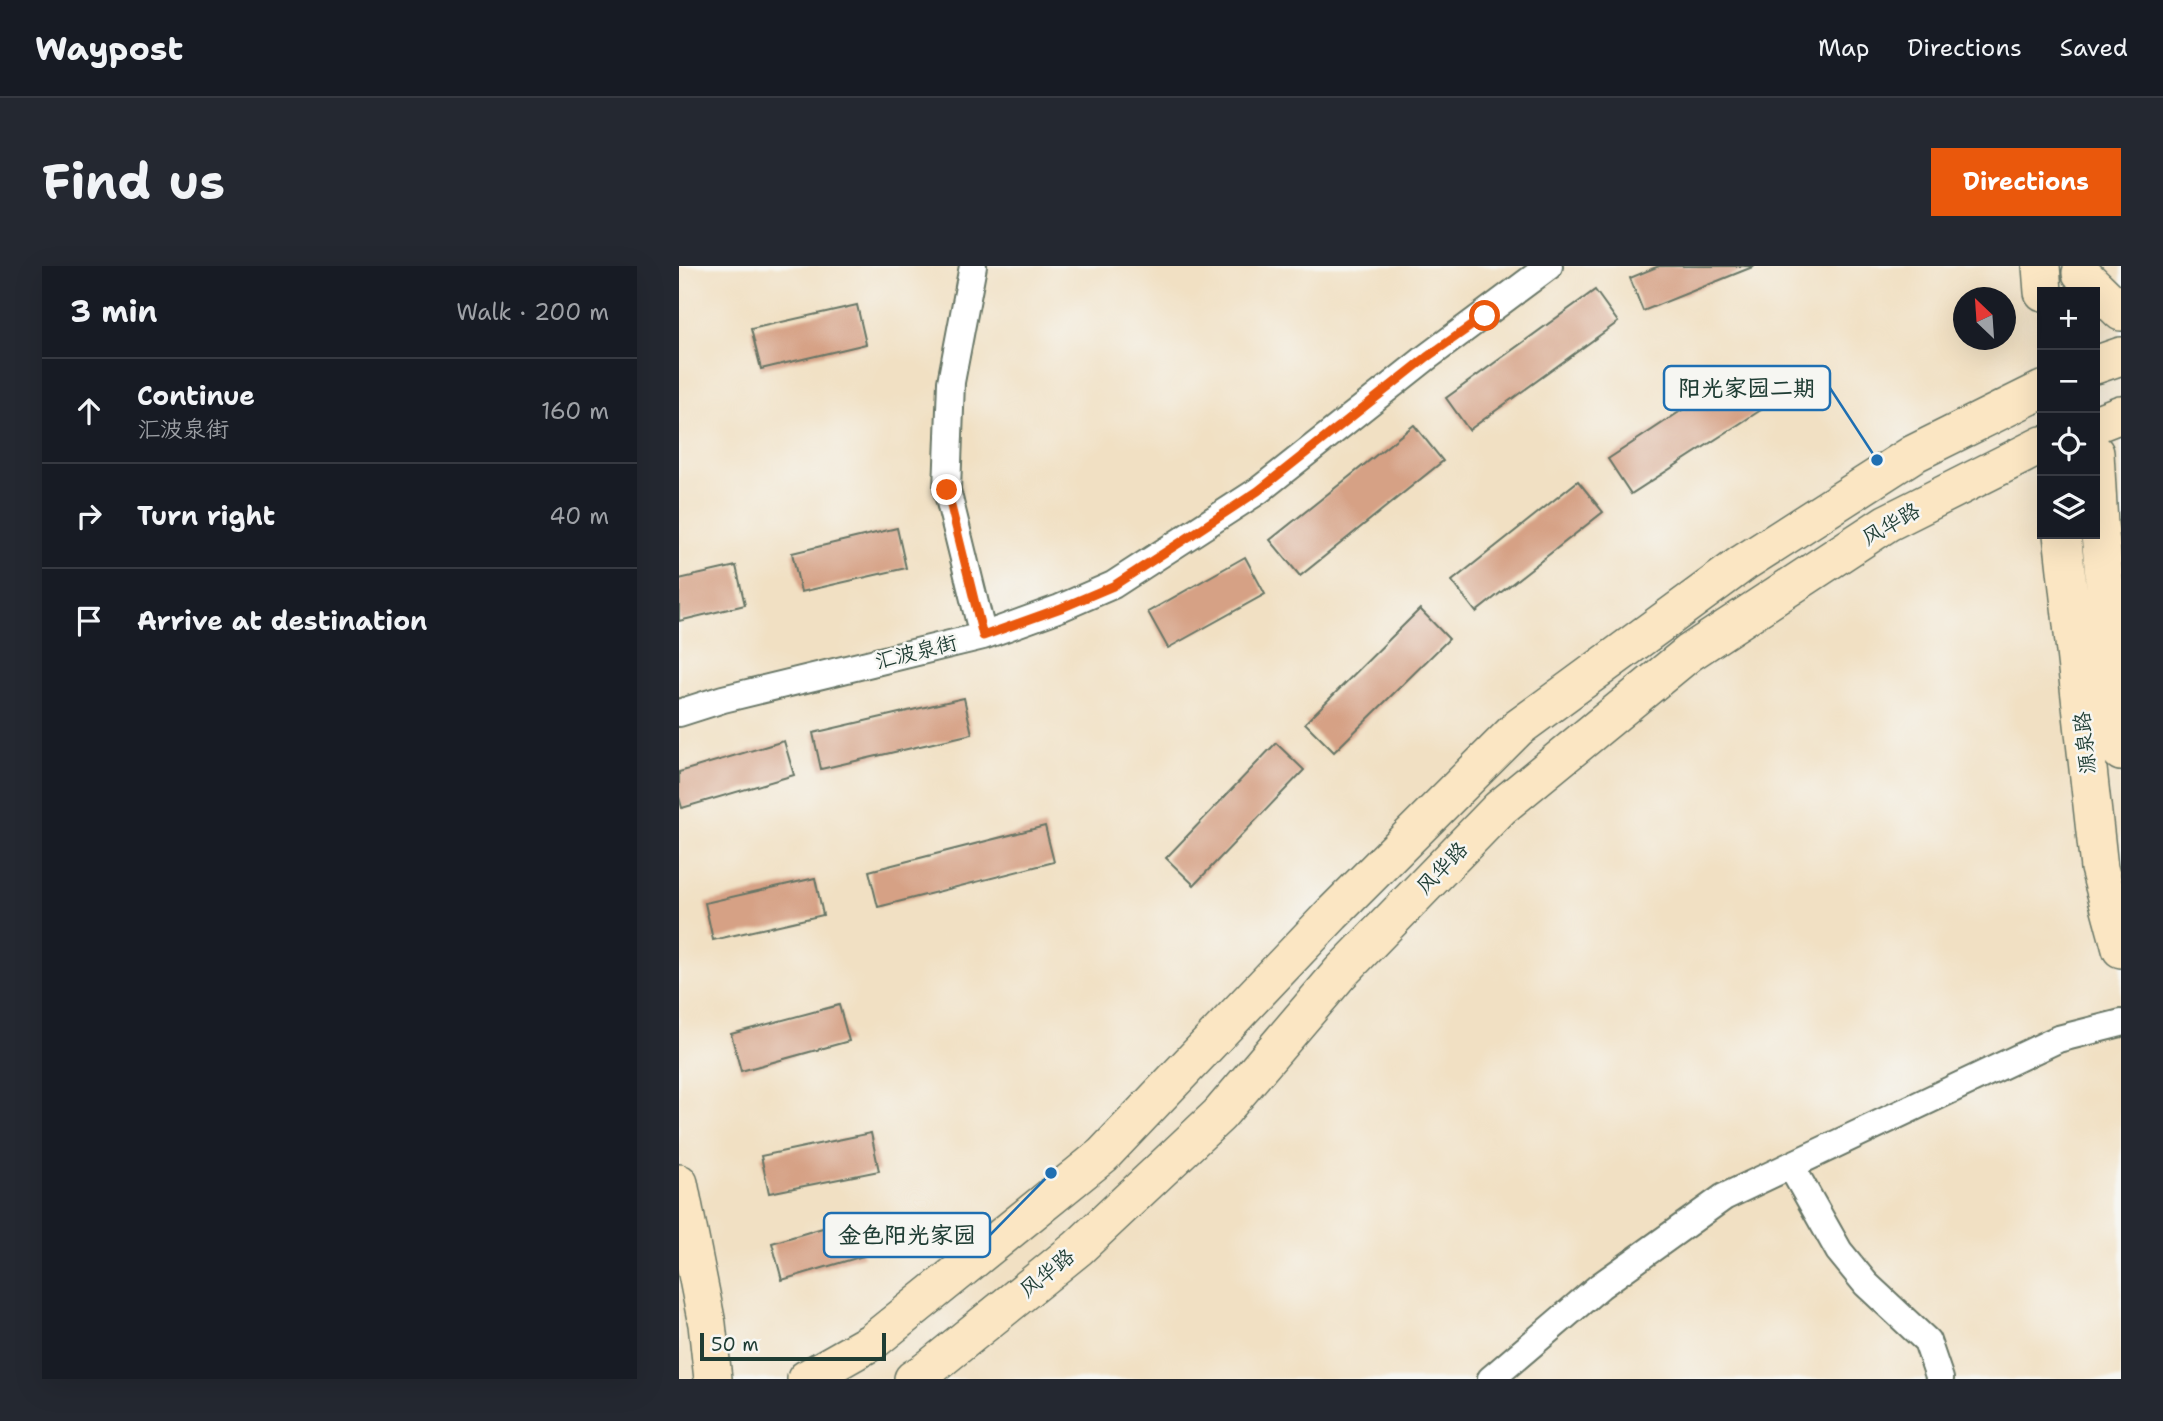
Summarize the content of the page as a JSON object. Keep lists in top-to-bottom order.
{
  "streets": {
    "street": ["风华路", "汇波泉街", "源泉路"]
  },
  "places": ["阳光家园二期", "金色阳光家园"],
  "scale_bar": "50 m",
  "north": "top left",
  "page": {
    "header": "Waypost",
    "nav": ["Map", "Directions", "Saved"],
    "buttons": "Directions",
    "title": "Find us",
    "heading": ["3 min", "Walk · 200 m"],
    "map_buttons": ["+", "−"],
    "list": [
      ["Continue", "汇波泉街", "160 m"],
      ["Turn right", "40 m"],
      "Arrive at destination"
    ],
    "scale": "50 m"
  }
}
